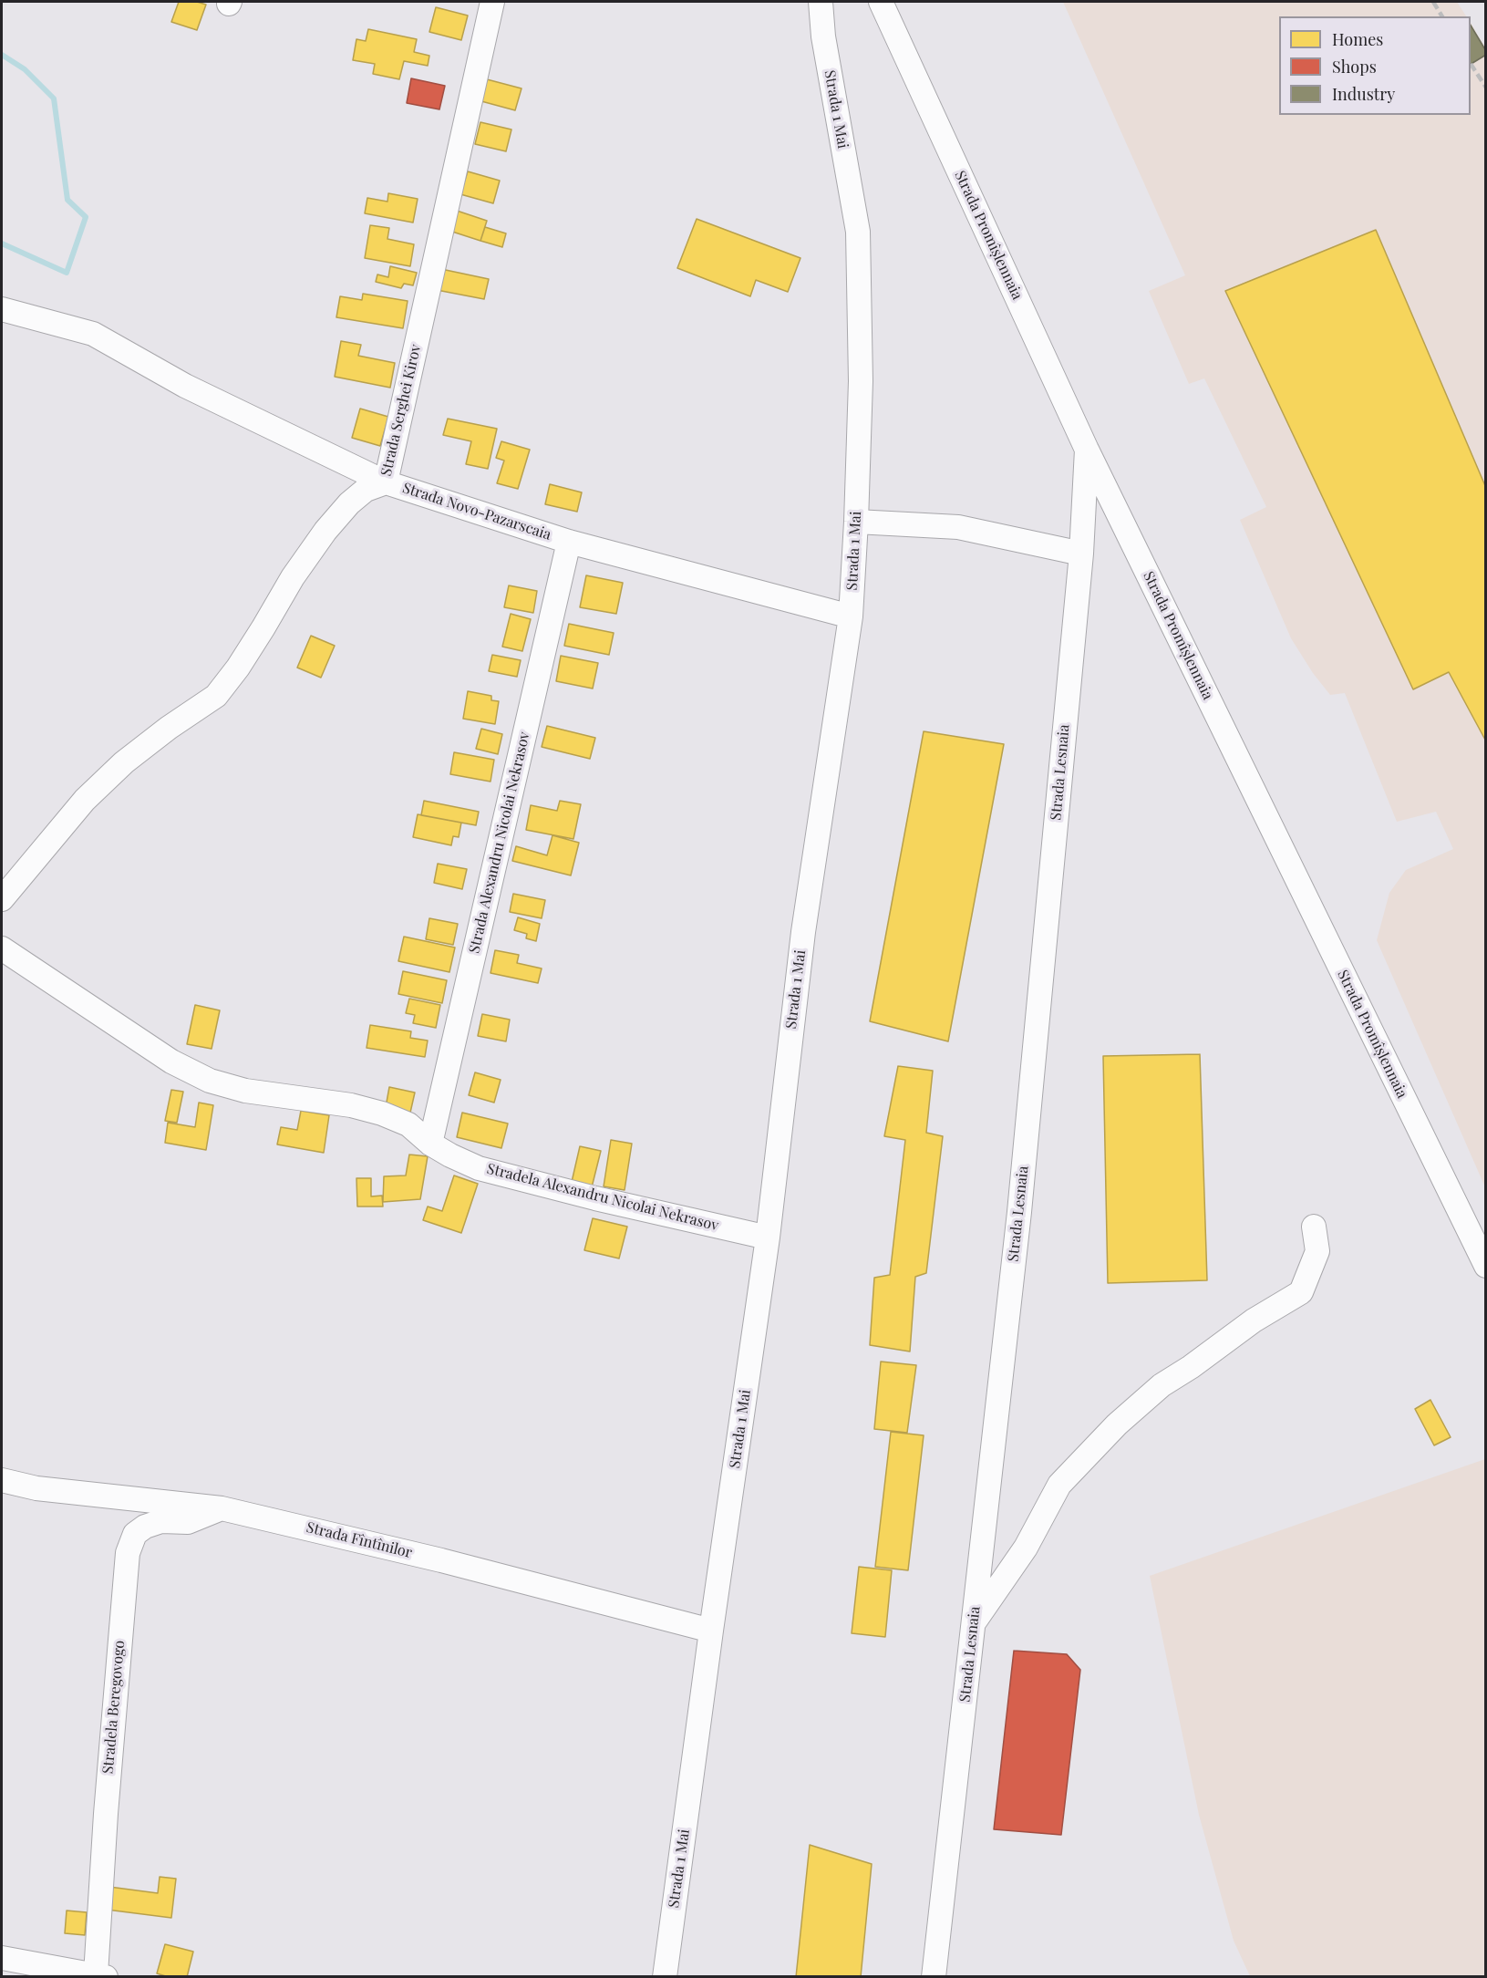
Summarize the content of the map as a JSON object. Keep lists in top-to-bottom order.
{
  "streets": {
    "street": [
      "Strada 1 Mai",
      "Strada Promîșlennaia",
      "Strada Serghei Kirov",
      "Strada Novo-Pazarscaia",
      "Strada Lesnaia",
      "Strada Alexandru Nicolai Nekrasov",
      "Stradela Alexandru Nicolai Nekrasov",
      "Strada Fîntînilor",
      "Stradela Beregovogo"
    ]
  },
  "crossings": [
    ["Strada 1 Mai", "Strada Novo-Pazarscaia"],
    ["Strada 1 Mai", "Stradela Alexandru Nicolai Nekrasov"],
    ["Strada 1 Mai", "Strada Fîntînilor"],
    ["Strada Promîșlennaia", "Strada Lesnaia"],
    ["Strada Serghei Kirov", "Strada Novo-Pazarscaia"],
    ["Strada Novo-Pazarscaia", "Strada Alexandru Nicolai Nekrasov"],
    ["Strada Alexandru Nicolai Nekrasov", "Stradela Alexandru Nicolai Nekrasov"],
    ["Strada Fîntînilor", "Stradela Beregovogo"]
  ],
  "legend": ["Homes", "Shops", "Industry"]
}
